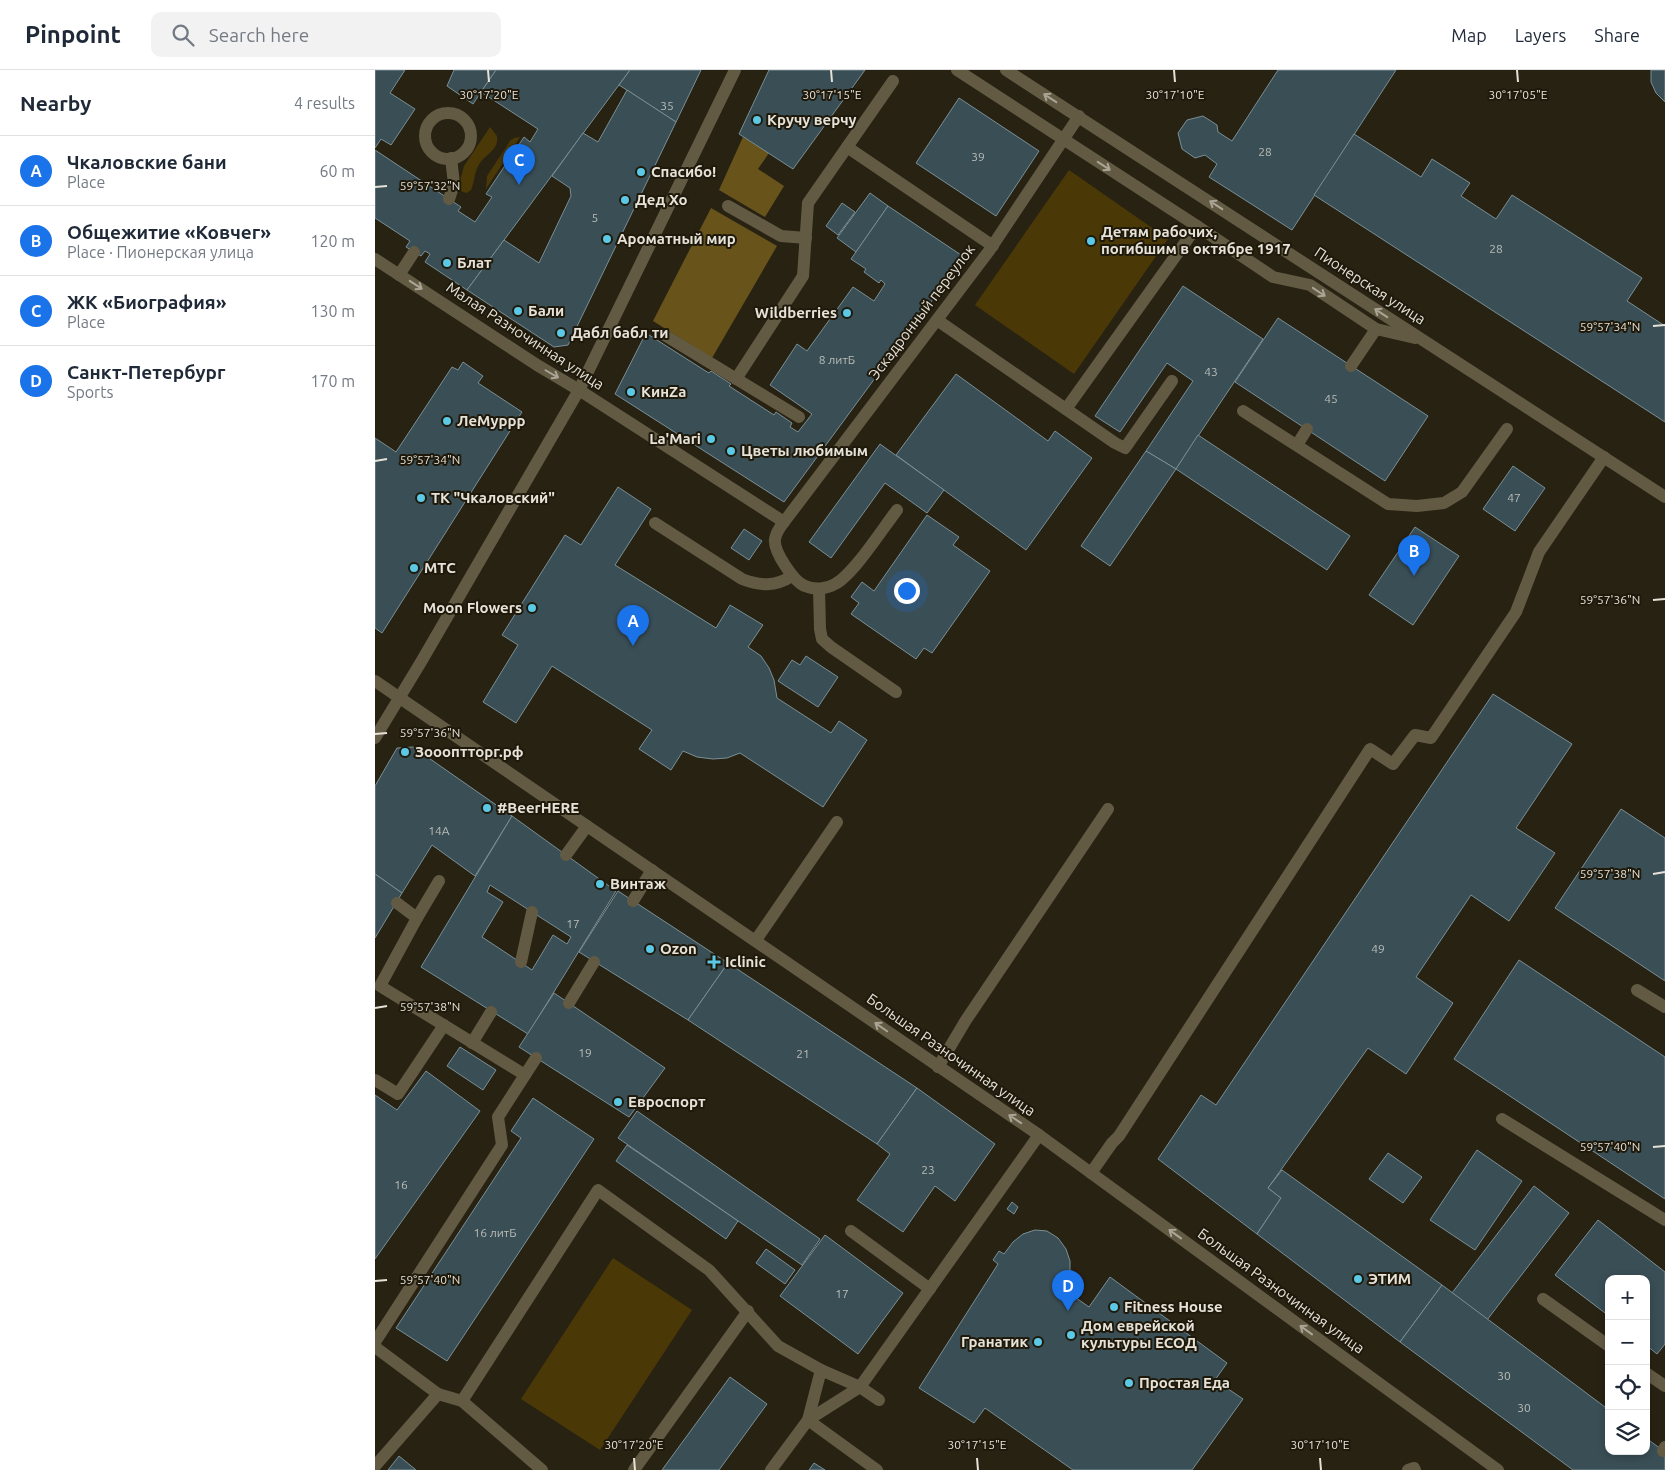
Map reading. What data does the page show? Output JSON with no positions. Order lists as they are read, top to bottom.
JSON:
{
  "streets": {
    "street": [
      "Пионерская улица",
      "Эскадронный переулок",
      "Малая Разночинная улица",
      "Большая Разночинная улица"
    ]
  },
  "crossings": [
    ["Пионерская улица", "Эскадронный переулок"],
    ["Эскадронный переулок", "Малая Разночинная улица"]
  ],
  "one_way": ["Малая Разночинная улица", "Большая Разночинная улица"],
  "places": {
    "other": [
      "Кручу верчу",
      "Спасибо!",
      "Дед Хо",
      "Ароматный мир",
      "Детям рабочих, погибшим в октябре 1917",
      "Блат",
      "Бали",
      "Wildberries",
      "Дабл бабл ти",
      "КинZa",
      "ЛеМуррр",
      "La'Mari",
      "Цветы любимым",
      "ТК \"Чкаловский\"",
      "МТС",
      "Moon Flowers",
      "Зоооптторг.рф",
      "#BeerHERE",
      "Винтаж",
      "Ozon",
      "Евроcпорт",
      "ЭТИМ",
      "Fitness House",
      "Дом еврейской культуры ЕСОД",
      "Гранатик",
      "Простая Еда"
    ],
    "health": ["Iclinic"]
  },
  "house_numbers": [
    "35",
    "28",
    "39",
    "5",
    "28",
    "8 литБ",
    "43",
    "45",
    "47",
    "14А",
    "17",
    "49",
    "19",
    "21",
    "23",
    "16",
    "16 литБ",
    "17",
    "30",
    "30"
  ],
  "page": {
    "header": "Pinpoint",
    "search": "Search here",
    "nav": ["Map", "Layers", "Share"],
    "heading": ["Nearby", "4 results"],
    "list": [
      {
        "mark": "A",
        "name": "Чкаловские бани",
        "note": "Place",
        "value": "60 m"
      },
      {
        "mark": "B",
        "name": "Общежитие «Ковчег»",
        "note": "Place · Пионерская улица",
        "value": "120 m"
      },
      {
        "mark": "C",
        "name": "ЖК «Биография»",
        "note": "Place",
        "value": "130 m"
      },
      {
        "mark": "D",
        "name": "Санкт-Петербург",
        "note": "Sports",
        "value": "170 m"
      }
    ],
    "pins": [
      "C",
      "B",
      "A",
      "D"
    ],
    "map_buttons": ["+", "−"]
  },
  "coordinates": [
    "30°17'20\"E",
    "30°17'15\"E",
    "30°17'10\"E",
    "30°17'05\"E",
    "59°57'32\"N",
    "59°57'34\"N",
    "59°57'36\"N",
    "59°57'38\"N",
    "59°57'40\"N"
  ]
}
